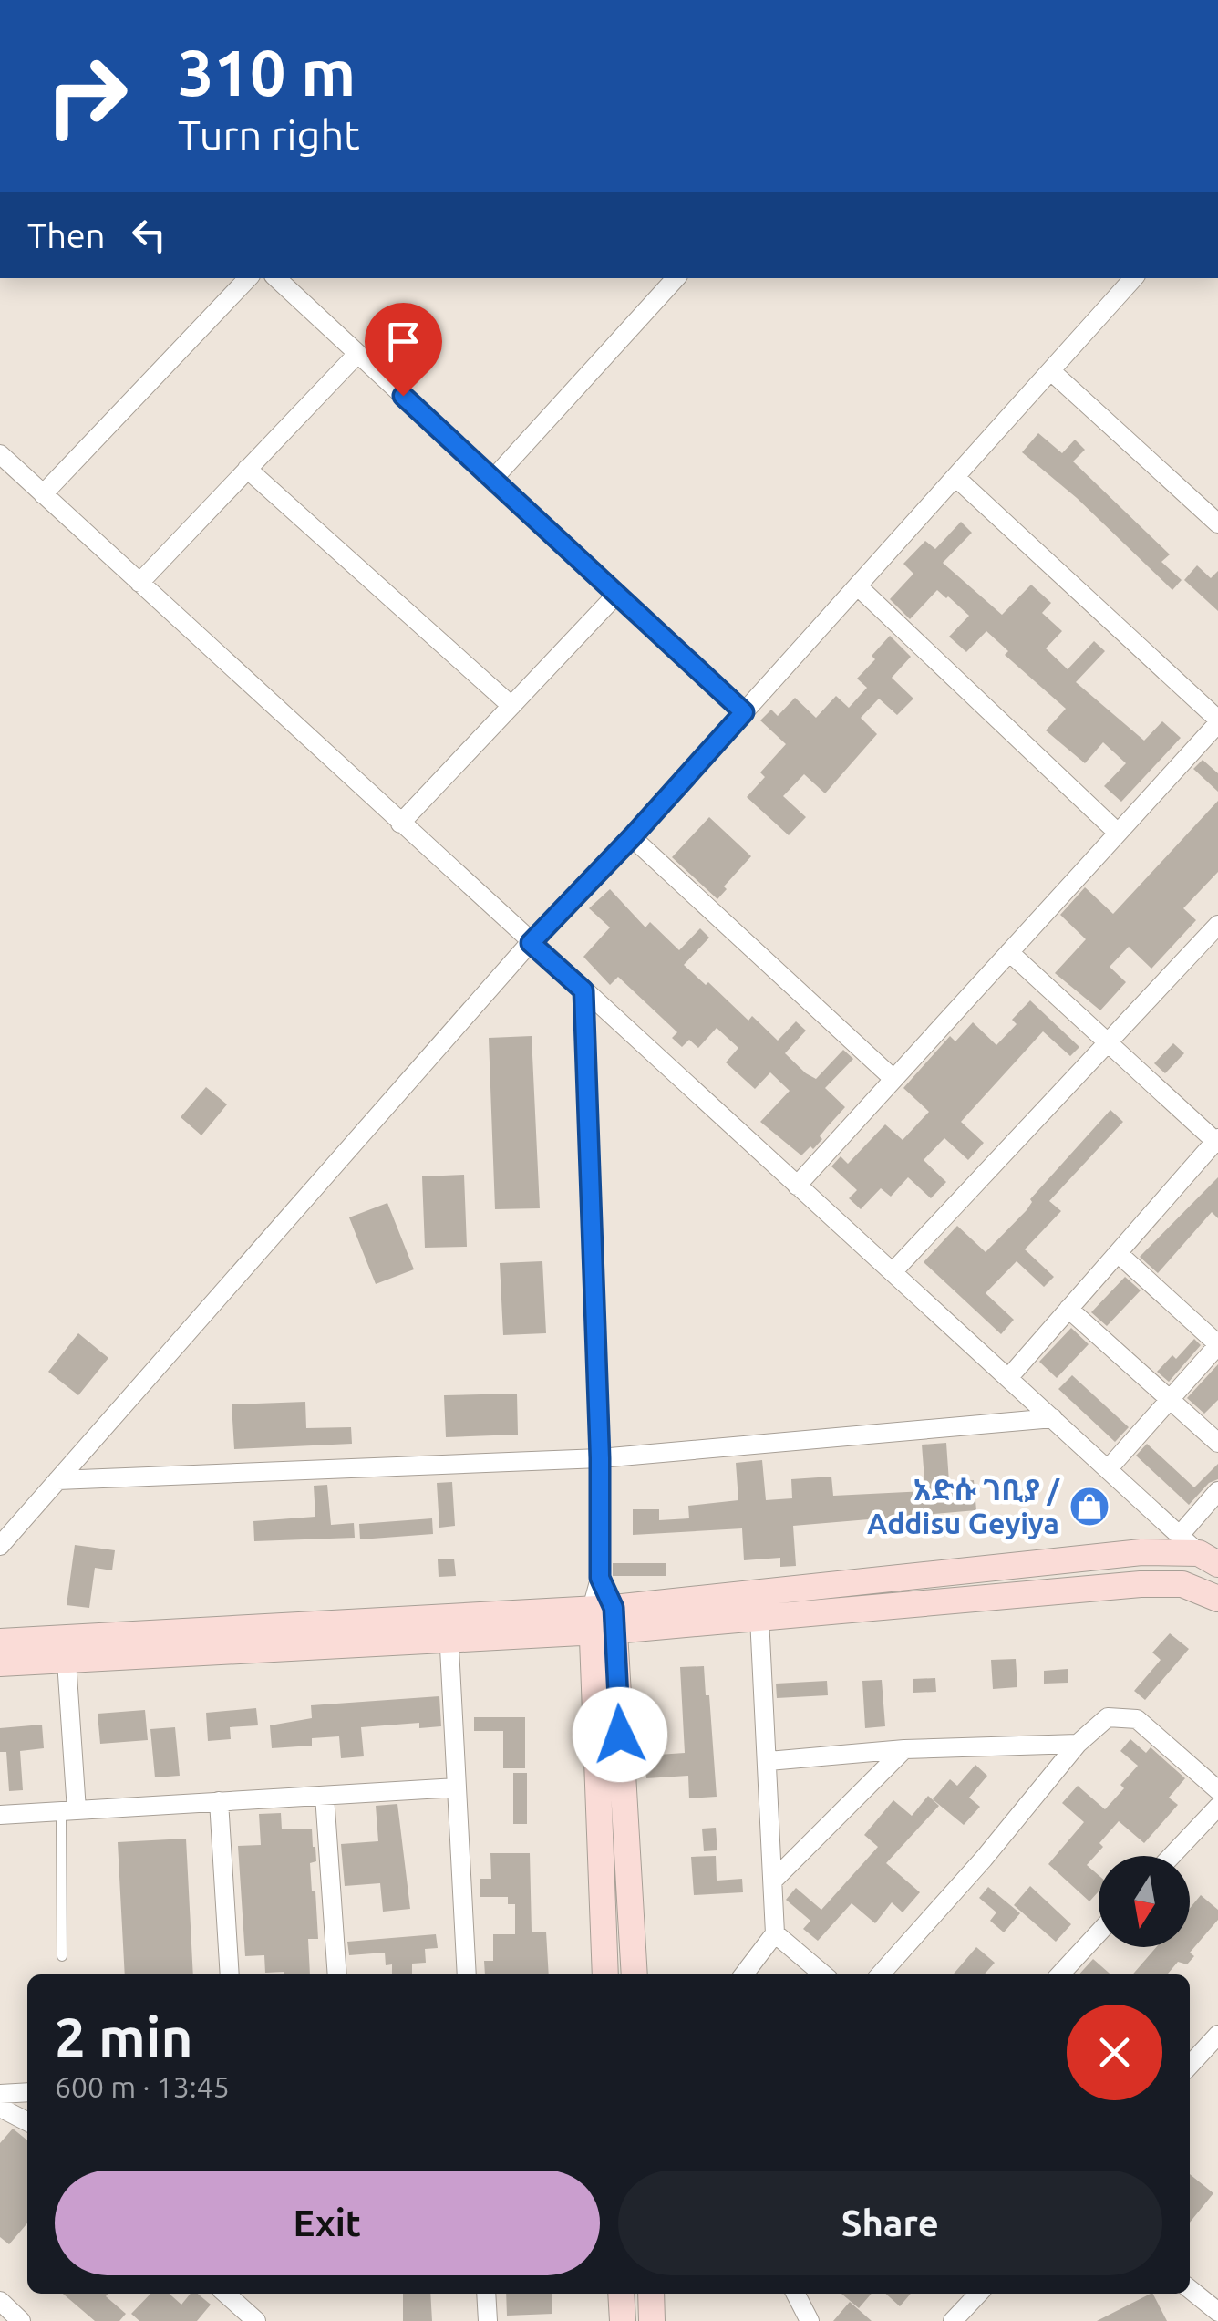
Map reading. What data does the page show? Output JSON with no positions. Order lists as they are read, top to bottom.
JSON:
{
  "places": {
    "shop": ["አድሱ ገቢያ / Addisu Geyiya"]
  },
  "north": "bottom",
  "page": {
    "turn": ["310 m", "Turn right"],
    "then": "Then",
    "heading": ["2 min", "600 m · 13:45"],
    "buttons": ["Exit", "Share"]
  }
}
